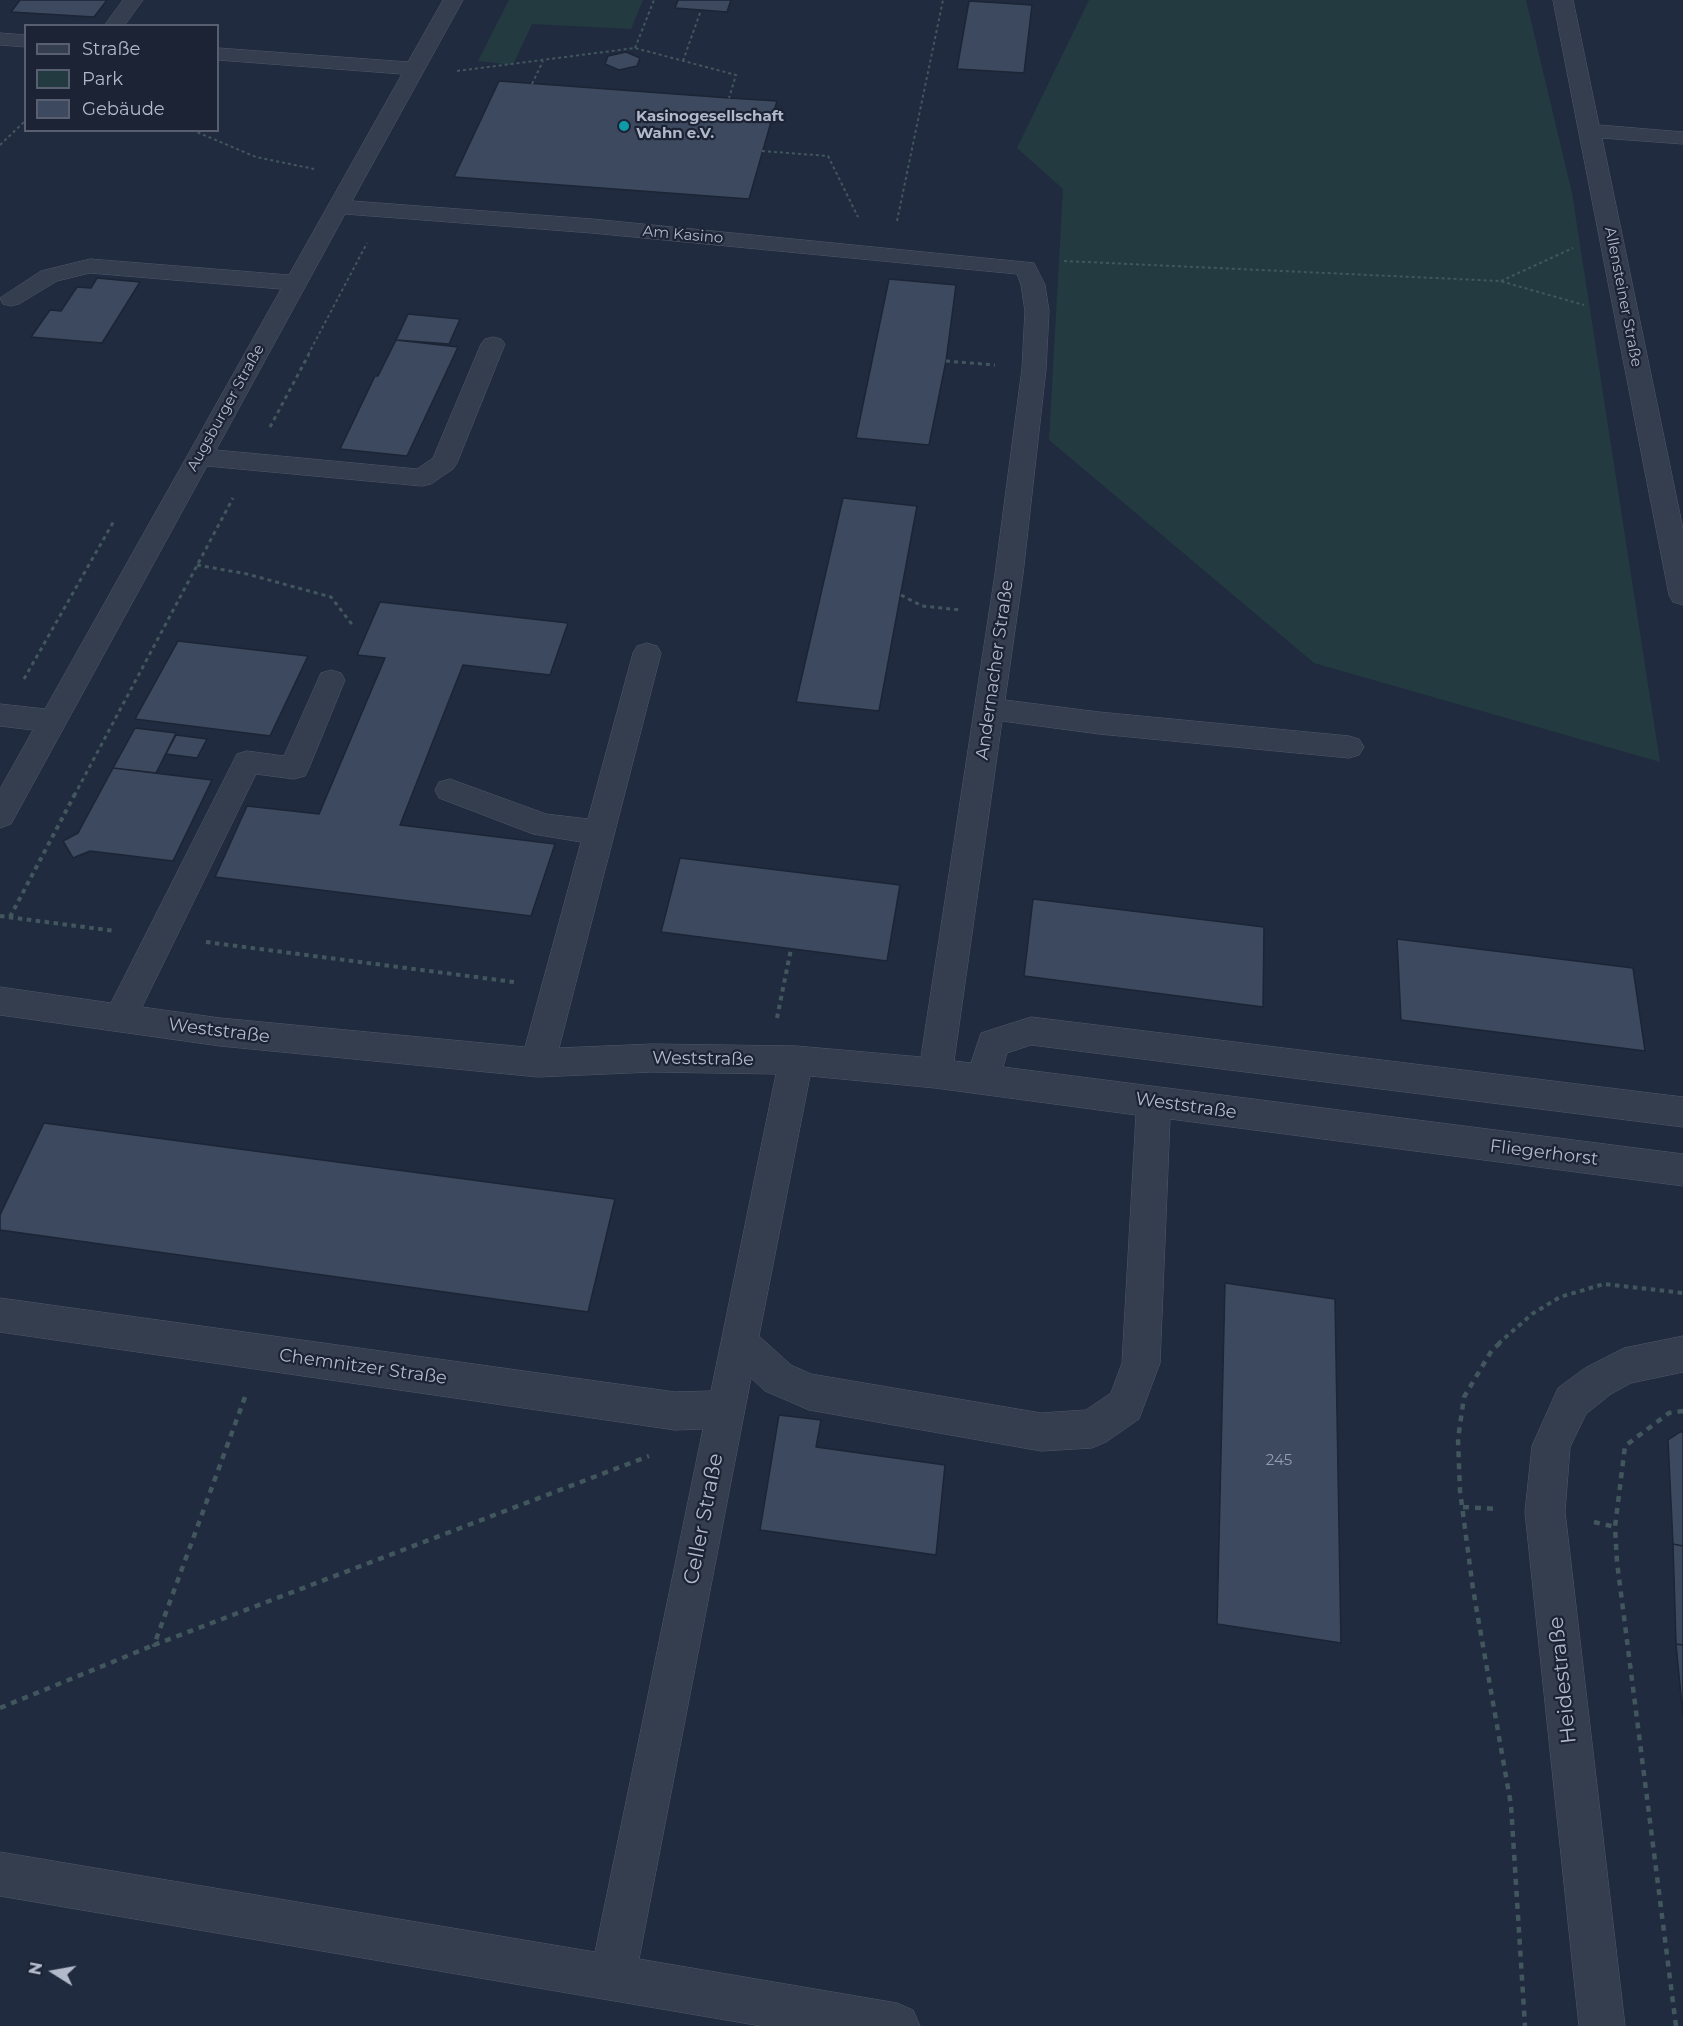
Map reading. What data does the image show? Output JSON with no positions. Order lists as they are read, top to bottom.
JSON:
{
  "streets": {
    "street": [
      "Am Kasino",
      "Allensteiner Straße",
      "Augsburger Straße",
      "Andernacher Straße",
      "Weststraße",
      "Fliegerhorst",
      "Chemnitzer Straße",
      "Celler Straße",
      "Heidestraße"
    ]
  },
  "crossings": [
    ["Am Kasino", "Augsburger Straße"],
    ["Am Kasino", "Andernacher Straße"],
    ["Andernacher Straße", "Weststraße"],
    ["Weststraße", "Fliegerhorst"],
    ["Weststraße", "Celler Straße"],
    ["Chemnitzer Straße", "Celler Straße"]
  ],
  "places": ["Kasinogesellschaft Wahn e.V."],
  "house_numbers": ["245"],
  "legend": ["Straße", "Park", "Gebäude"],
  "north": "left"
}
